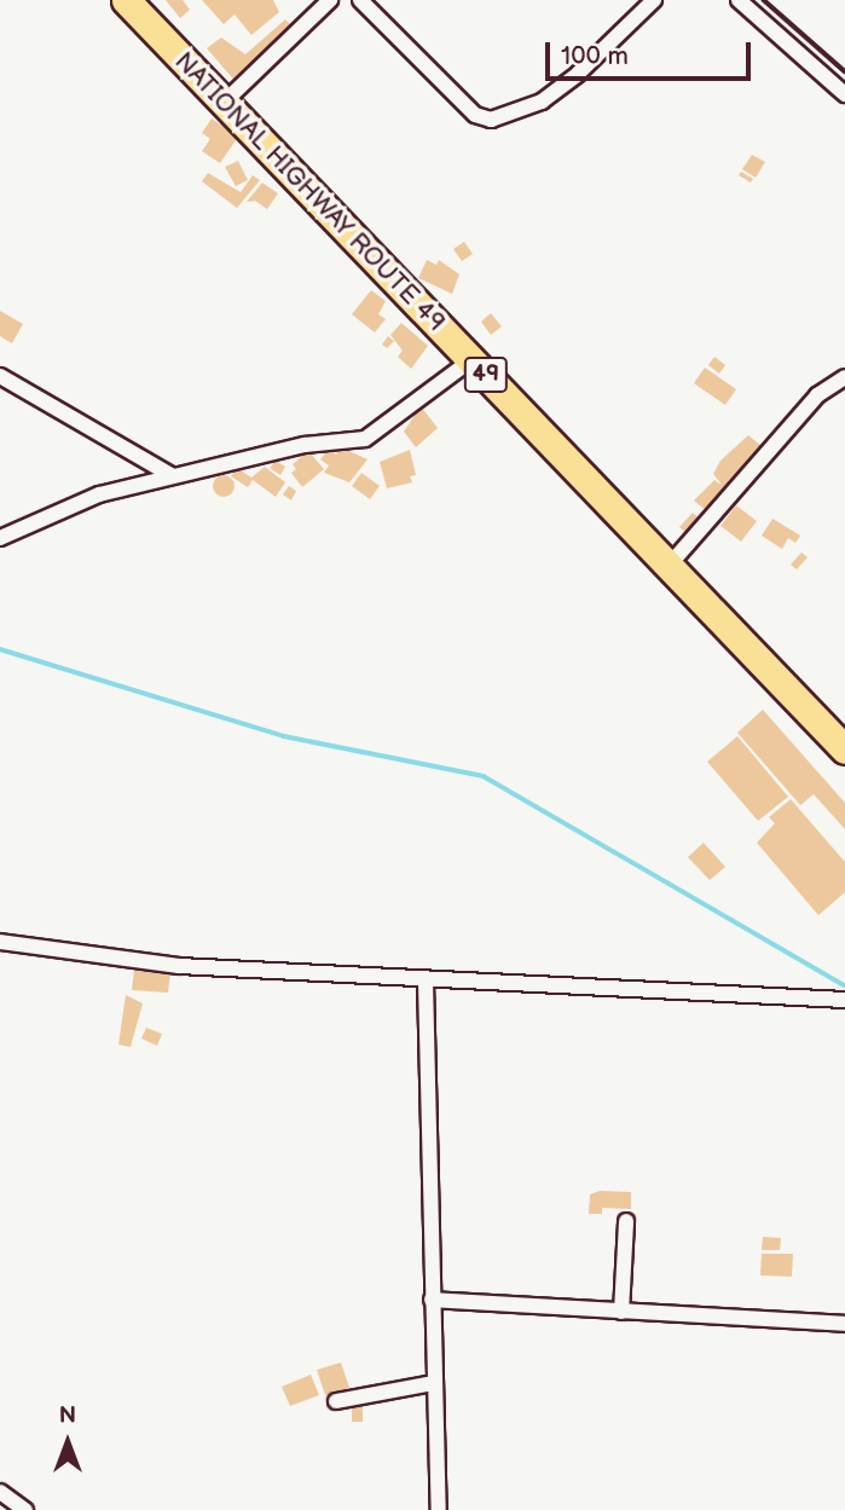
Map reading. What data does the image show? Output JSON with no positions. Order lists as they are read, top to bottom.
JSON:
{
  "streets": {
    "highway": ["NATIONAL HIGHWAY ROUTE 49", "49"]
  },
  "scale_bar": "100 m",
  "north": "top"
}
